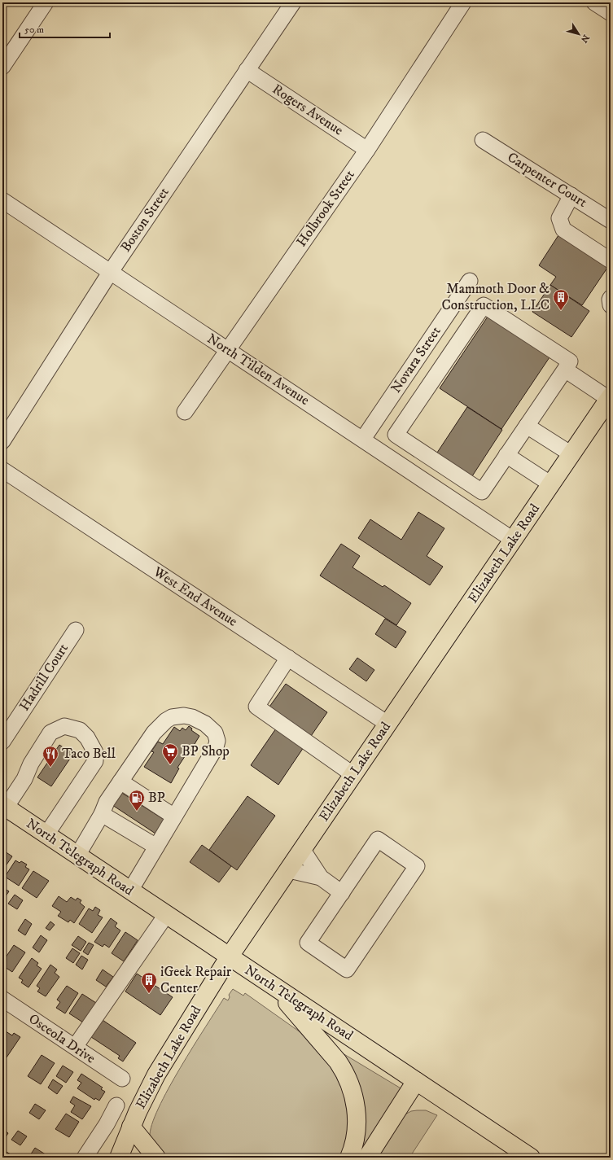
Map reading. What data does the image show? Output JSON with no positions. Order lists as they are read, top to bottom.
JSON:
{
  "streets": {
    "main road": ["Elizabeth Lake Road", "North Telegraph Road"],
    "street": [
      "Rogers Avenue",
      "Carpenter Court",
      "Holbrook Street",
      "Boston Street",
      "Novara Street",
      "North Tilden Avenue",
      "West End Avenue",
      "Hadrill Court",
      "Osceola Drive"
    ]
  },
  "crossings": [
    ["Rogers Avenue", "Holbrook Street"],
    ["Rogers Avenue", "Boston Street"],
    ["Holbrook Street", "North Tilden Avenue"],
    ["Boston Street", "North Tilden Avenue"],
    ["Novara Street", "North Tilden Avenue"],
    ["North Tilden Avenue", "Elizabeth Lake Road"],
    ["Elizabeth Lake Road", "West End Avenue"],
    ["Elizabeth Lake Road", "North Telegraph Road"]
  ],
  "places": {
    "building": ["Mammoth Door & Construction, LLC", "iGeek Repair Center"],
    "supermarket": ["BP Shop"],
    "restaurant": ["Taco Bell"],
    "fuel station": ["BP"]
  },
  "scale_bar": "50 m",
  "north": "bottom right"
}
